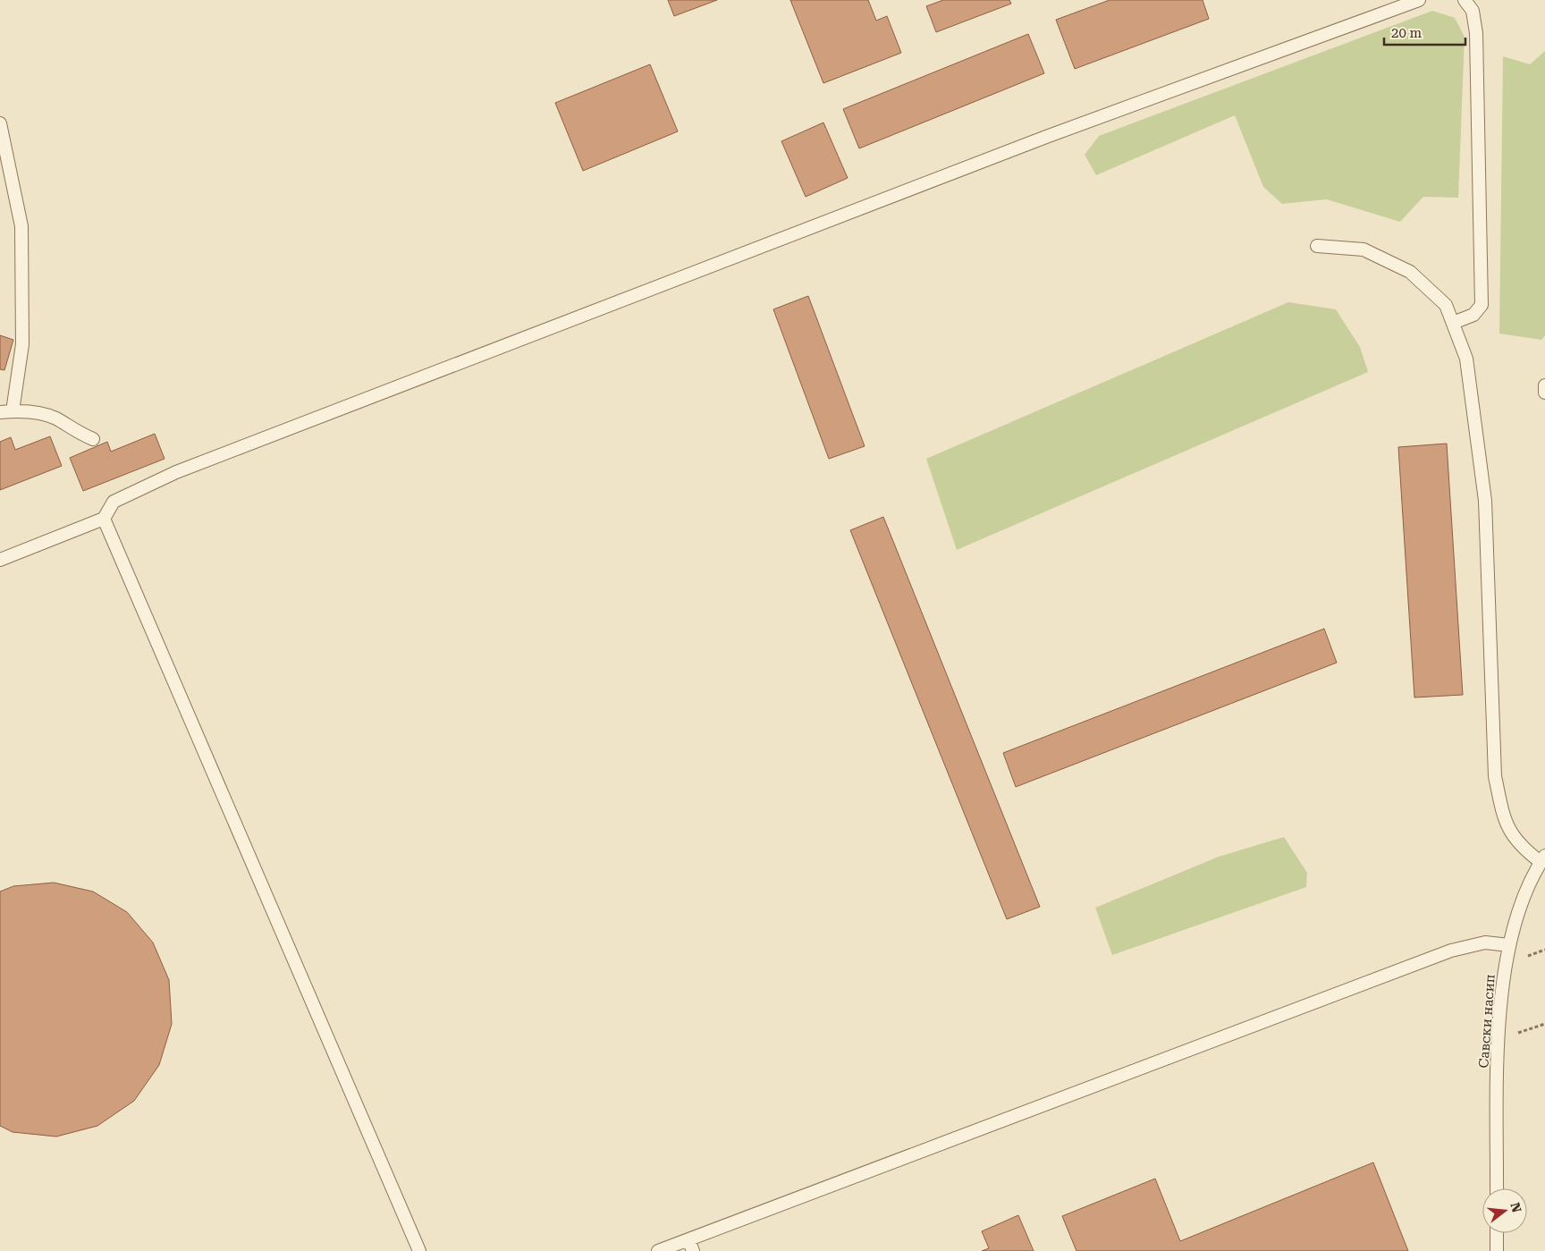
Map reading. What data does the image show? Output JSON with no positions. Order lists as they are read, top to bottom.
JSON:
{
  "streets": {
    "lane": ["Савски насип"]
  },
  "scale_bar": "20 m",
  "north": "right"
}
